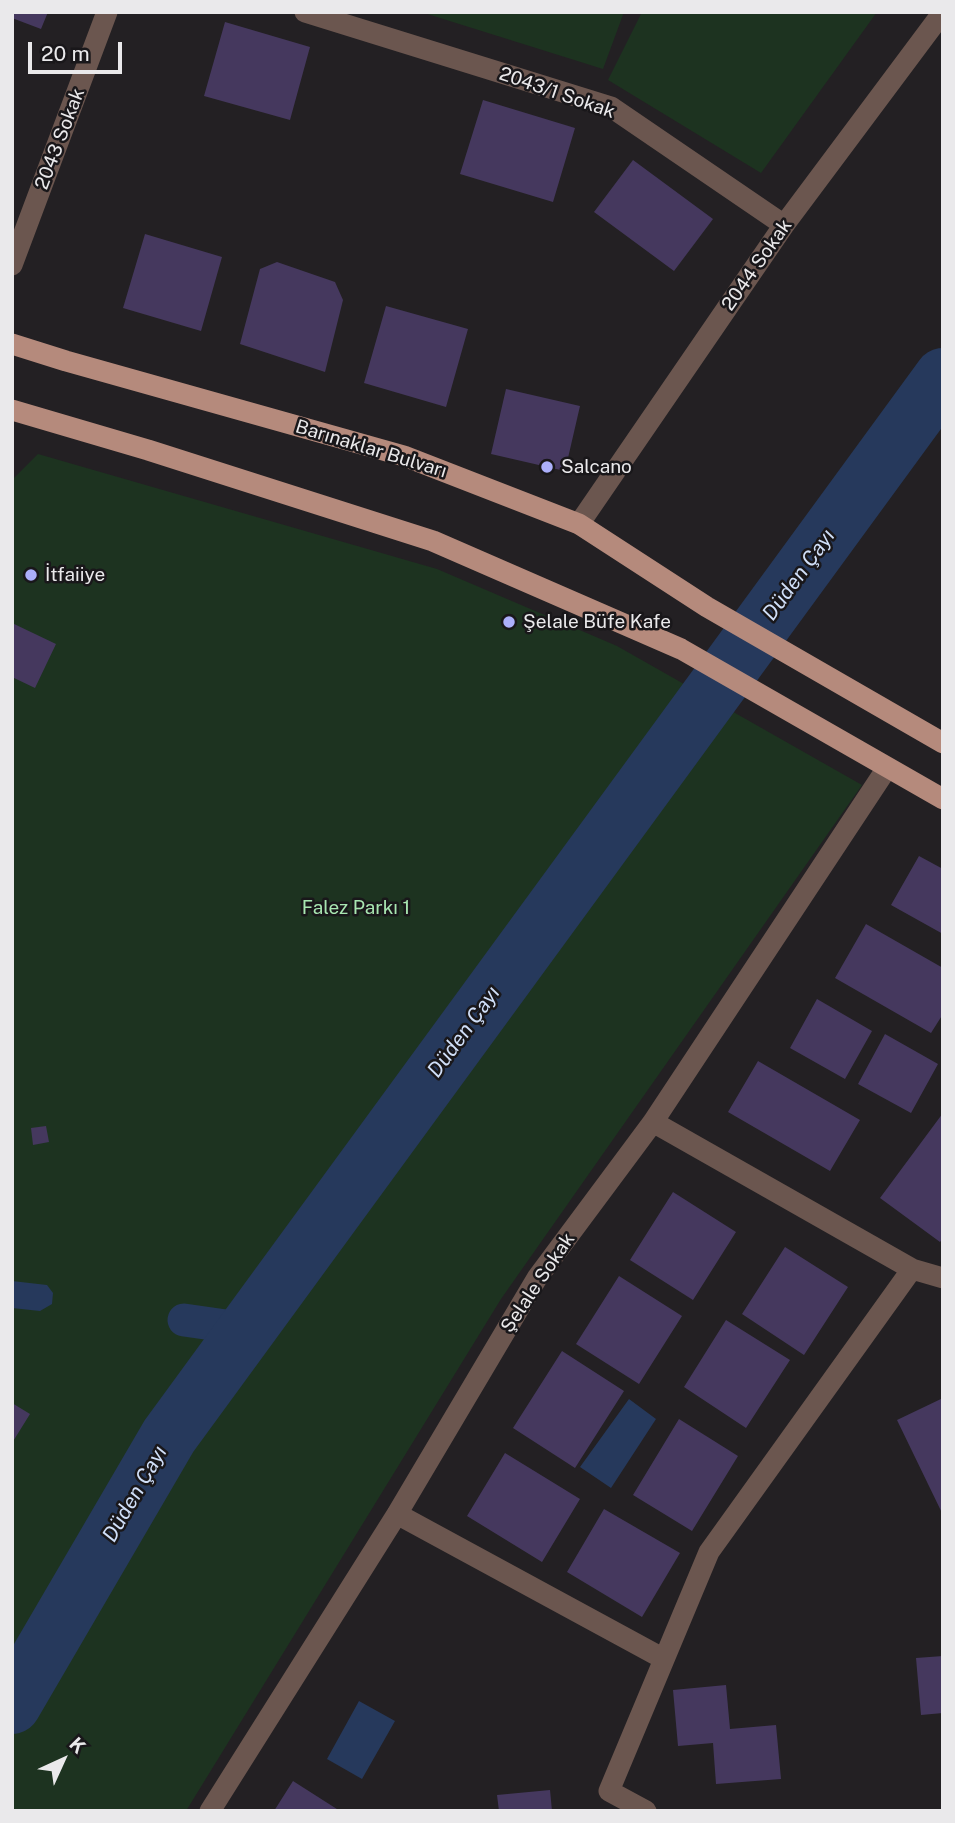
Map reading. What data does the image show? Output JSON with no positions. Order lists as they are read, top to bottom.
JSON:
{
  "streets": {
    "main road": ["Barınaklar Bulvarı"],
    "street": [
      "2043/1 Sokak",
      "2043 Sokak",
      "2044 Sokak",
      "Şelale Sokak"
    ]
  },
  "crossings": [
    ["2043/1 Sokak", "2044 Sokak"],
    ["2044 Sokak", "Barınaklar Bulvarı"]
  ],
  "water": ["Düden Çayı"],
  "parks": ["Falez Parkı 1"],
  "places": ["Salcano", "İtfaiiye", "Şelale Büfe Kafe"],
  "scale_bar": "20 m",
  "north": "top right"
}
